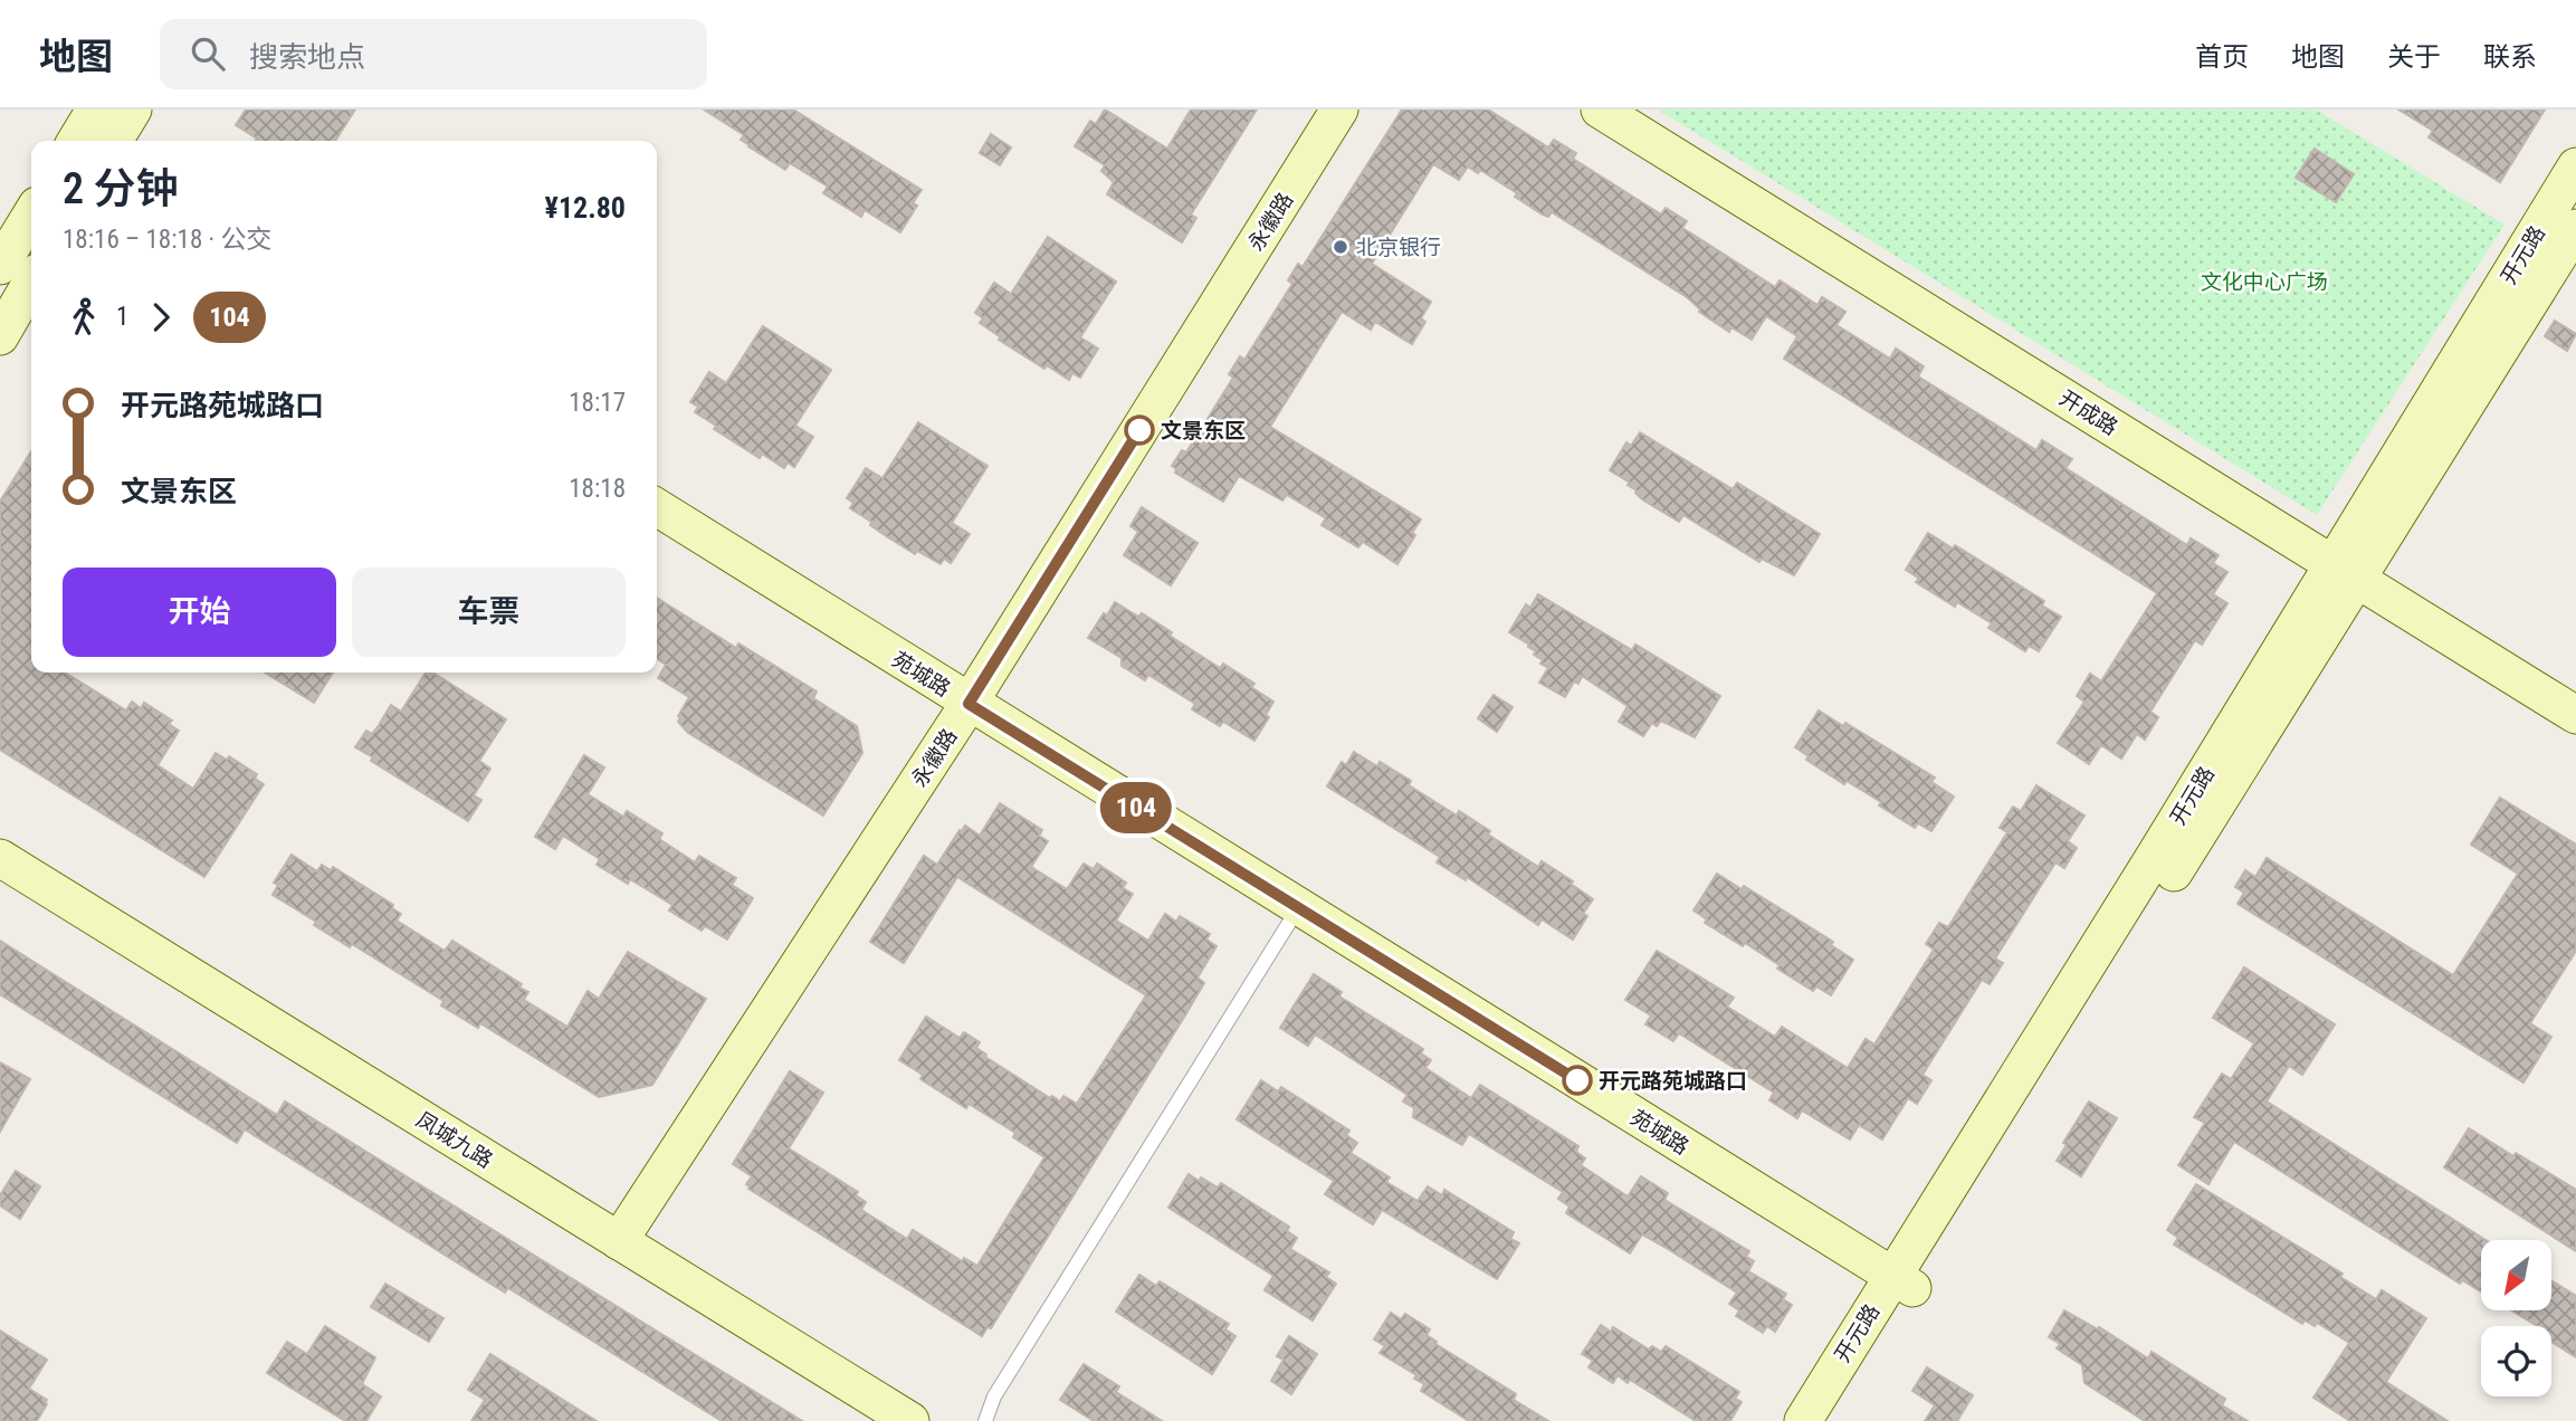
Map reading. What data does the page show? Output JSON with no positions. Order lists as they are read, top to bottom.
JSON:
{
  "streets": {
    "street": [
      "永徽路",
      "开元路",
      "开成路",
      "苑城路",
      "凤城九路"
    ]
  },
  "crossings": [
    ["永徽路", "苑城路"],
    ["永徽路", "凤城九路"],
    ["开元路", "开成路"],
    ["开元路", "苑城路"]
  ],
  "parks": ["文化中心广场"],
  "places": ["北京银行", "文景东区", "开元路苑城路口"],
  "lines": ["bus line 104"],
  "north": "bottom left",
  "page": {
    "header": "地图",
    "search": "搜索地点",
    "nav": [
      "首页",
      "地图",
      "关于",
      "联系"
    ],
    "on_map": "104",
    "heading": ["2 分钟", "18:16 – 18:18 · 公交", "¥12.80"],
    "legs": ["1", "104"],
    "list": [
      {
        "name": "开元路苑城路口",
        "value": "18:17"
      },
      {
        "name": "文景东区",
        "value": "18:18"
      }
    ],
    "buttons": ["开始", "车票"]
  }
}
